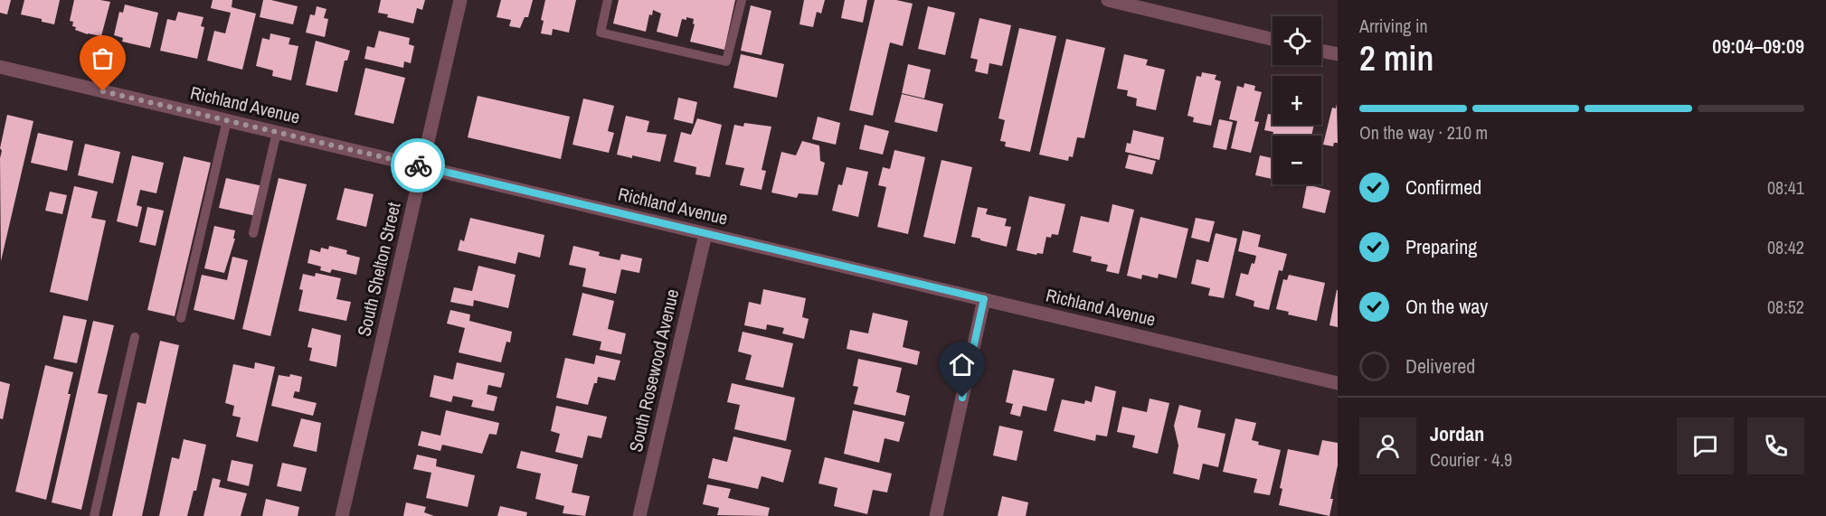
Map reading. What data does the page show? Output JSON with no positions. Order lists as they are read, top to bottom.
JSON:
{
  "streets": {
    "street": ["Richland Avenue", "South Shelton Street", "South Rosewood Avenue"]
  },
  "crossings": [
    ["Richland Avenue", "South Shelton Street"],
    ["Richland Avenue", "South Rosewood Avenue"]
  ],
  "page": {
    "heading": ["2 min", "Arriving in", "09:04–09:09"],
    "panel": ["Jordan", "Courier · 4.9"],
    "map_buttons": ["+", "−"],
    "bar": "On the way · 210 m",
    "list": [
      ["Confirmed", "08:41"],
      ["Preparing", "08:42"],
      ["On the way", "08:52"],
      "Delivered"
    ]
  }
}
